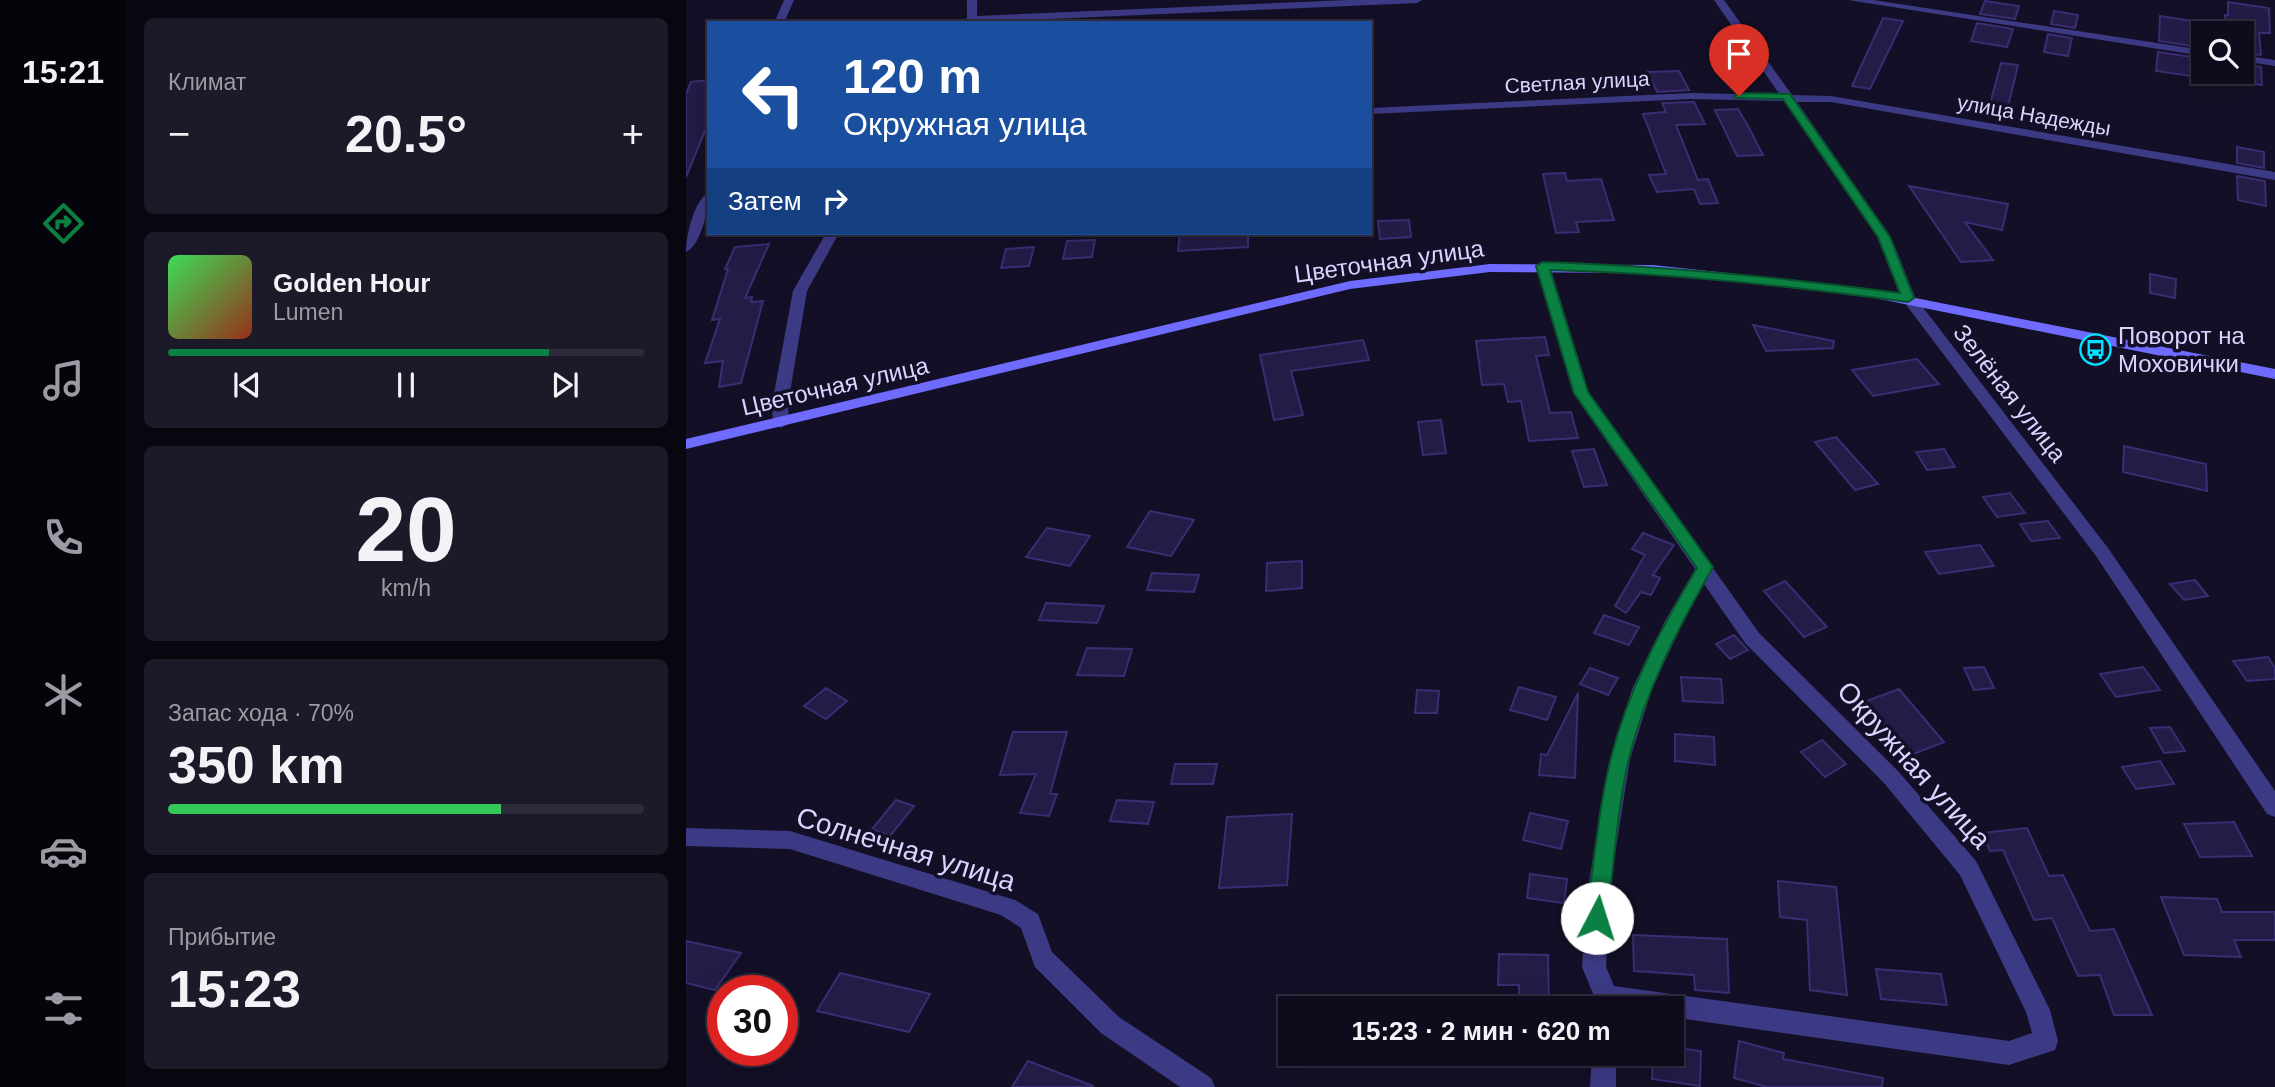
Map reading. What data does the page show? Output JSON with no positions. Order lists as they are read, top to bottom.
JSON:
{
  "streets": {
    "main road": ["Цветочная улица"],
    "street": [
      "Светлая улица",
      "улица Надежды",
      "Зелёная улица",
      "Окружная улица",
      "Солнечная улица"
    ]
  },
  "crossings": [
    ["Светлая улица", "улица Надежды"],
    ["Светлая улица", "Зелёная улица"],
    ["улица Надежды", "Зелёная улица"],
    ["Цветочная улица", "Зелёная улица"],
    ["Цветочная улица", "Окружная улица"]
  ],
  "places": {
    "bus stop": ["Поворот на Моховички"]
  },
  "page": {
    "tabs": "15:21",
    "tile": [
      "Климат",
      ["20", "km/h"],
      ["Запас хода · 70%", "350 km"],
      ["Прибытие", "15:23"]
    ],
    "turn": ["120 m", "Окружная улица"],
    "heat": ["−", "20.5°", "+"],
    "then": "Затем",
    "song": ["Golden Hour", "Lumen"],
    "limit": "30",
    "trip": "15:23 · 2 мин · 620 m"
  }
}
